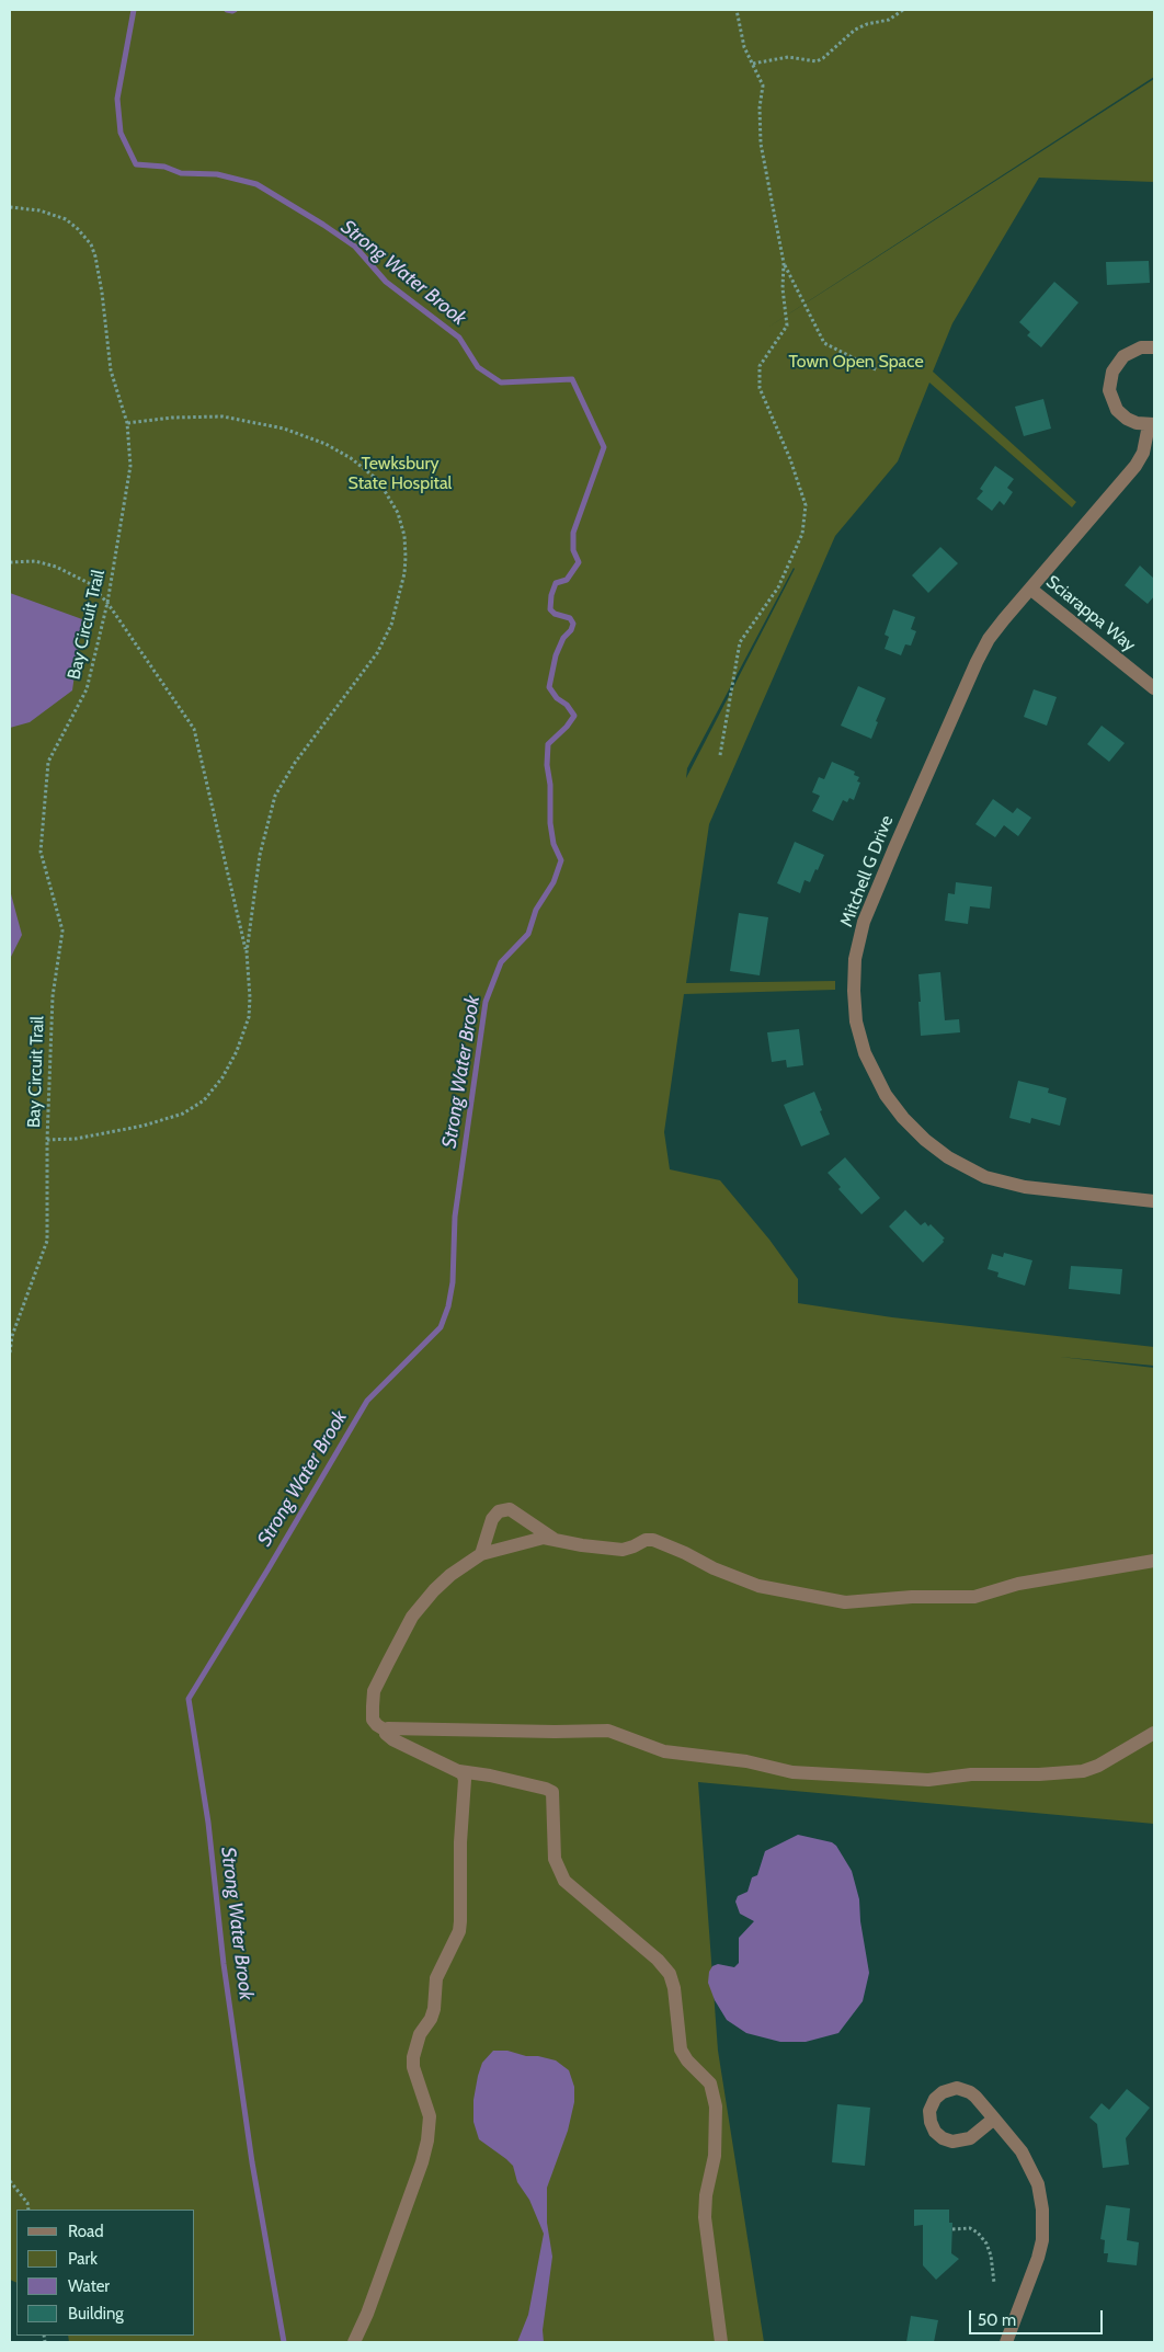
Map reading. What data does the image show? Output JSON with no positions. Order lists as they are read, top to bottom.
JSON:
{
  "streets": {
    "street": ["Sciarappa Way", "Mitchell G Drive"],
    "path": ["Bay Circuit Trail"]
  },
  "crossings": [
    ["Sciarappa Way", "Mitchell G Drive"]
  ],
  "water": ["Strong Water Brook"],
  "parks": ["Town Open Space", "Tewksbury State Hospital"],
  "legend": [
    "Road",
    "Park",
    "Water",
    "Building"
  ],
  "scale_bar": "50 m"
}
